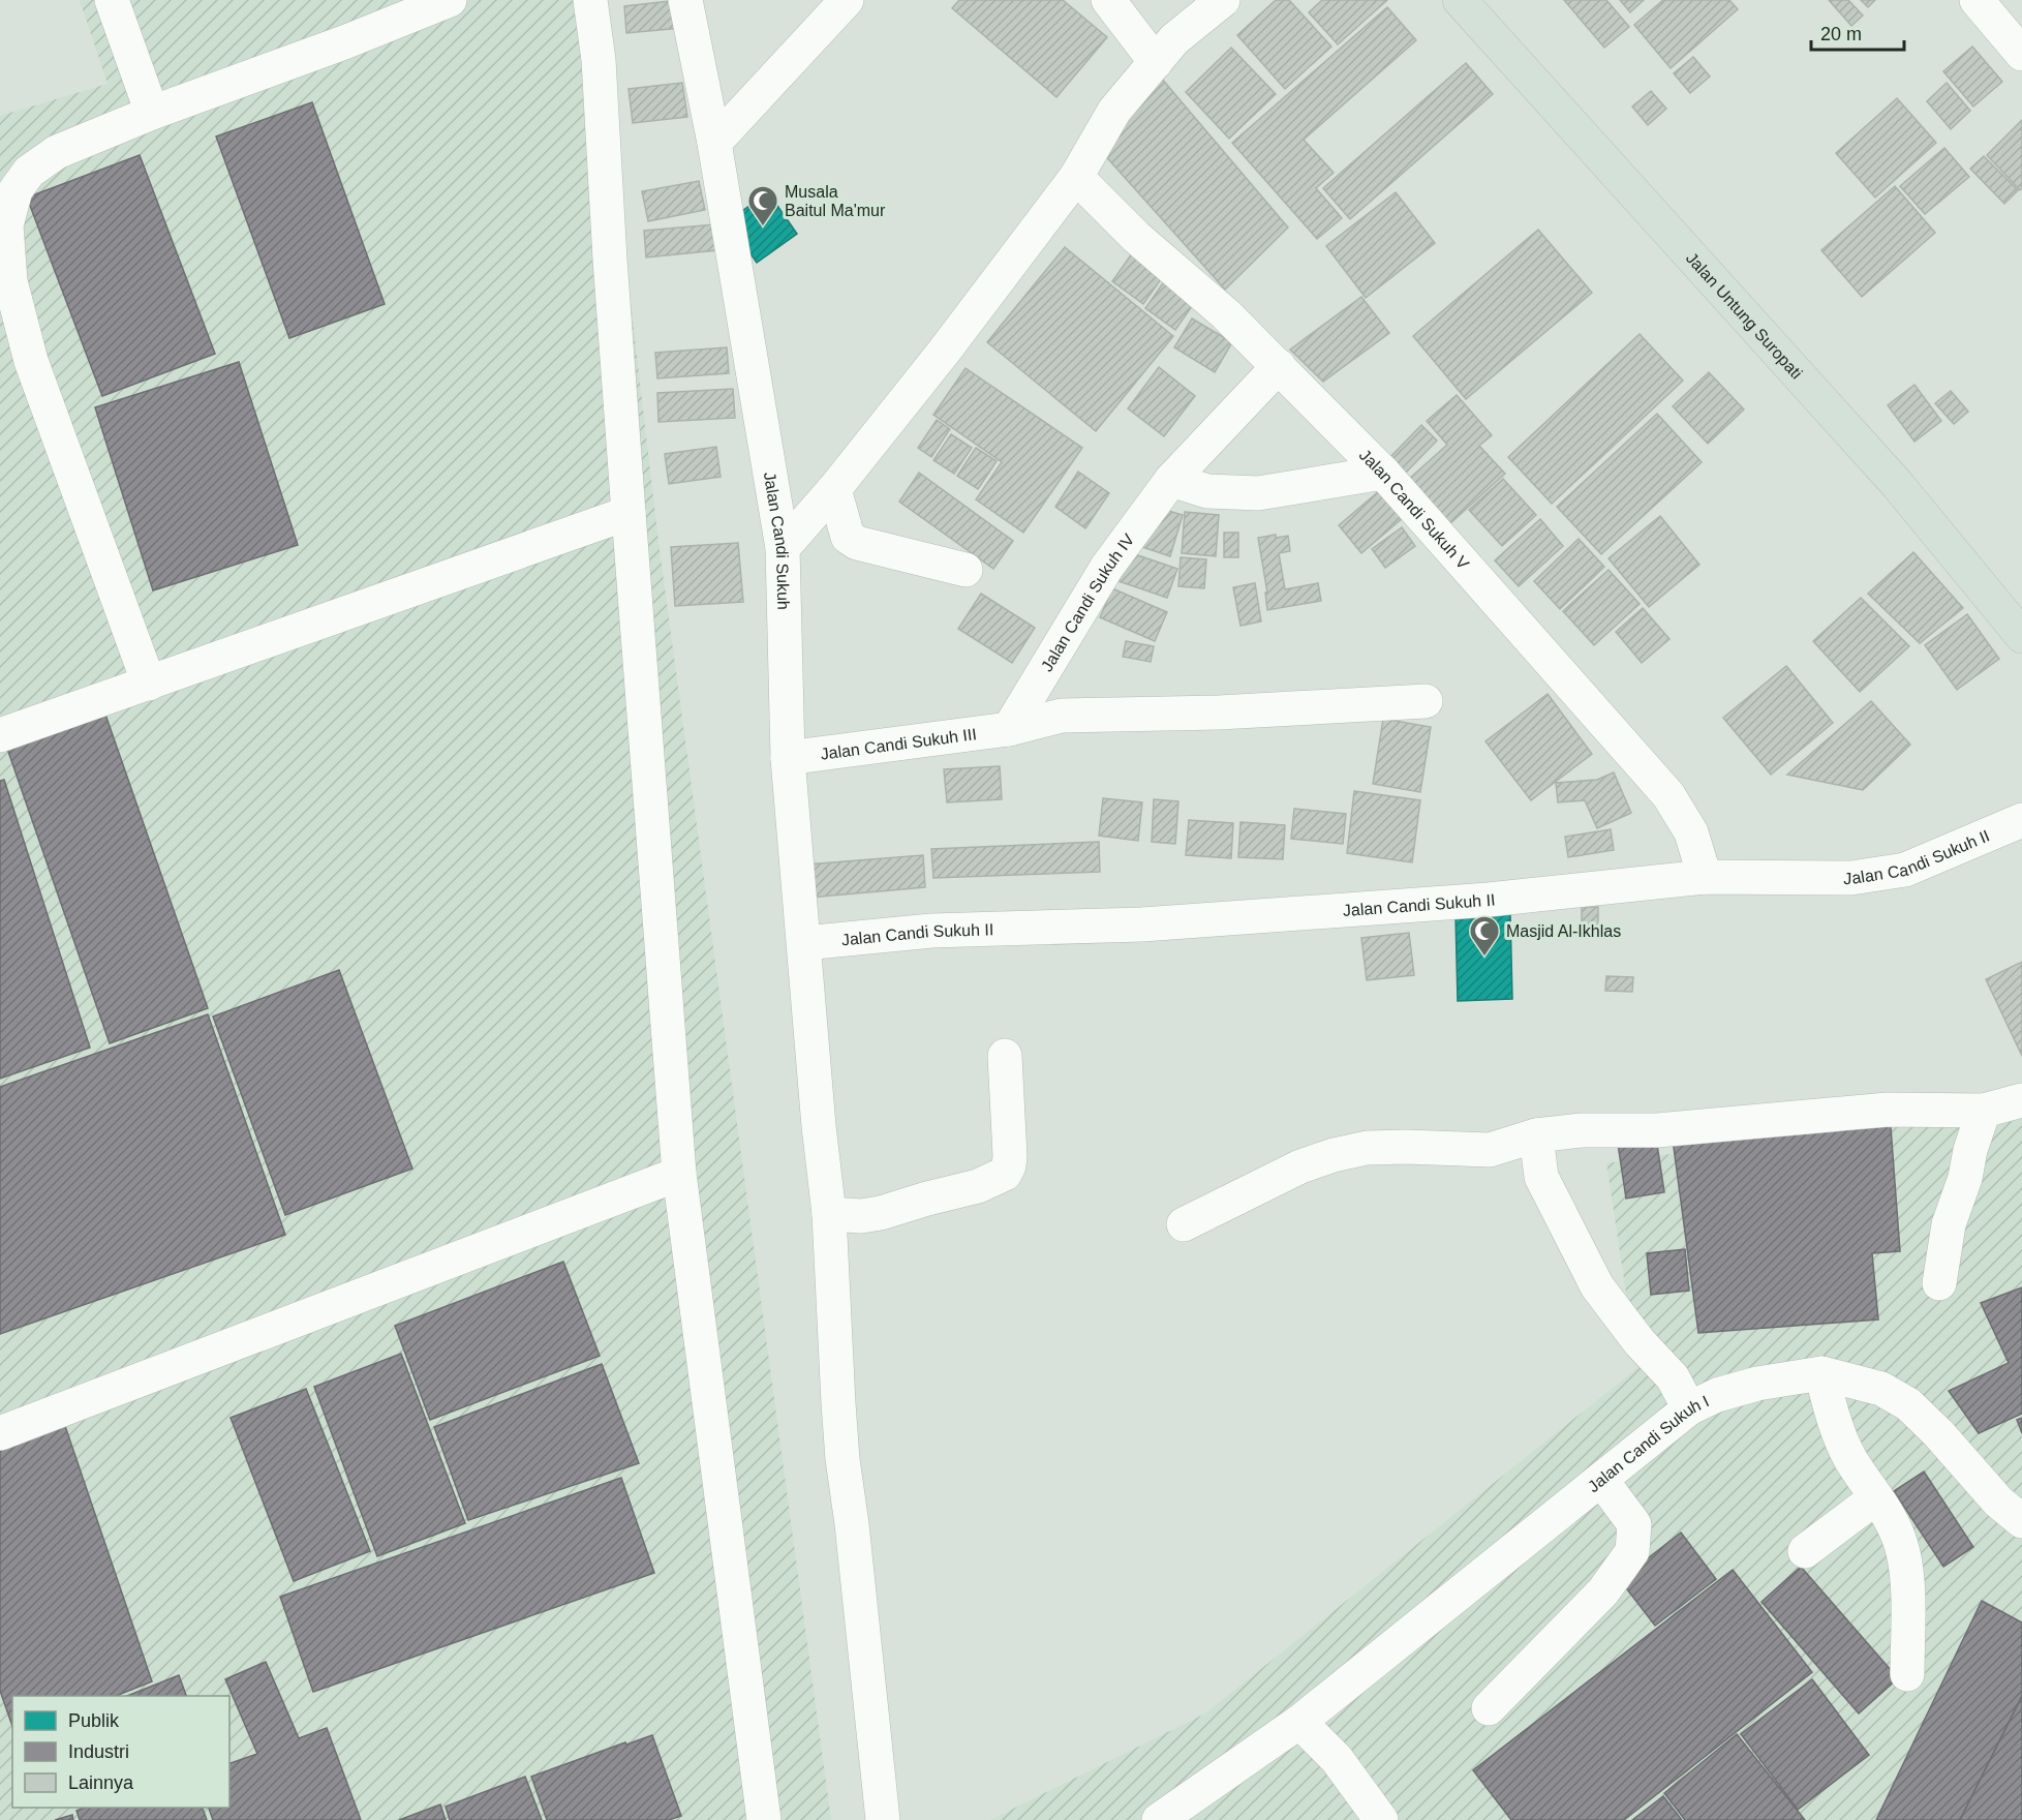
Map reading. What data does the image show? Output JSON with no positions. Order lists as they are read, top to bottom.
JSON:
{
  "streets": {
    "main road": ["Jalan Untung Suropati"],
    "street": [
      "Jalan Candi Sukuh V",
      "Jalan Candi Sukuh",
      "Jalan Candi Sukuh IV",
      "Jalan Candi Sukuh III",
      "Jalan Candi Sukuh II",
      "Jalan Candi Sukuh I"
    ]
  },
  "crossings": [
    ["Jalan Candi Sukuh V", "Jalan Candi Sukuh IV"],
    ["Jalan Candi Sukuh V", "Jalan Candi Sukuh II"],
    ["Jalan Candi Sukuh", "Jalan Candi Sukuh III"],
    ["Jalan Candi Sukuh", "Jalan Candi Sukuh II"],
    ["Jalan Candi Sukuh IV", "Jalan Candi Sukuh III"]
  ],
  "places": {
    "mosque": ["Musala Baitul Ma'mur", "Masjid Al-Ikhlas"]
  },
  "legend": ["Publik", "Industri", "Lainnya"],
  "scale_bar": "20 m"
}
